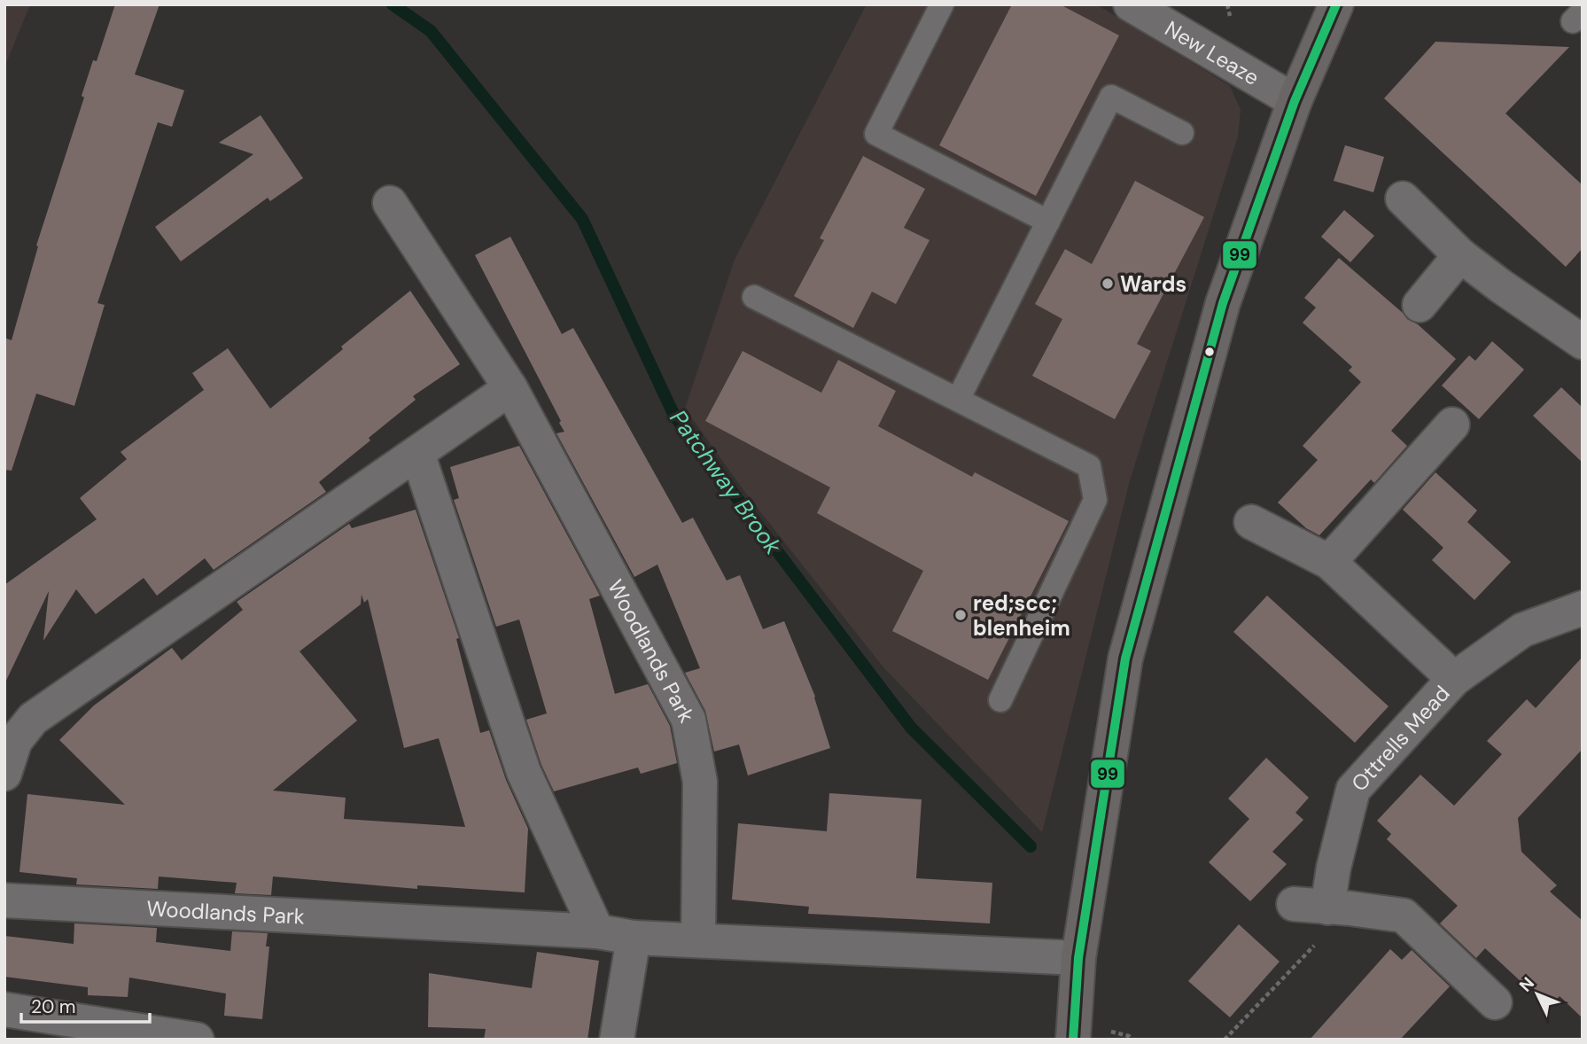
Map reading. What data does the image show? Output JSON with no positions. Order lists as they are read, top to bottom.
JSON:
{
  "streets": {
    "street": ["New Leaze", "Woodlands Park", "Ottrells Mead"]
  },
  "water": ["Patchway Brook"],
  "places": ["Wards", "red;scc; blenheim"],
  "lines": ["transit line 99"],
  "scale_bar": "20 m",
  "north": "top left"
}
